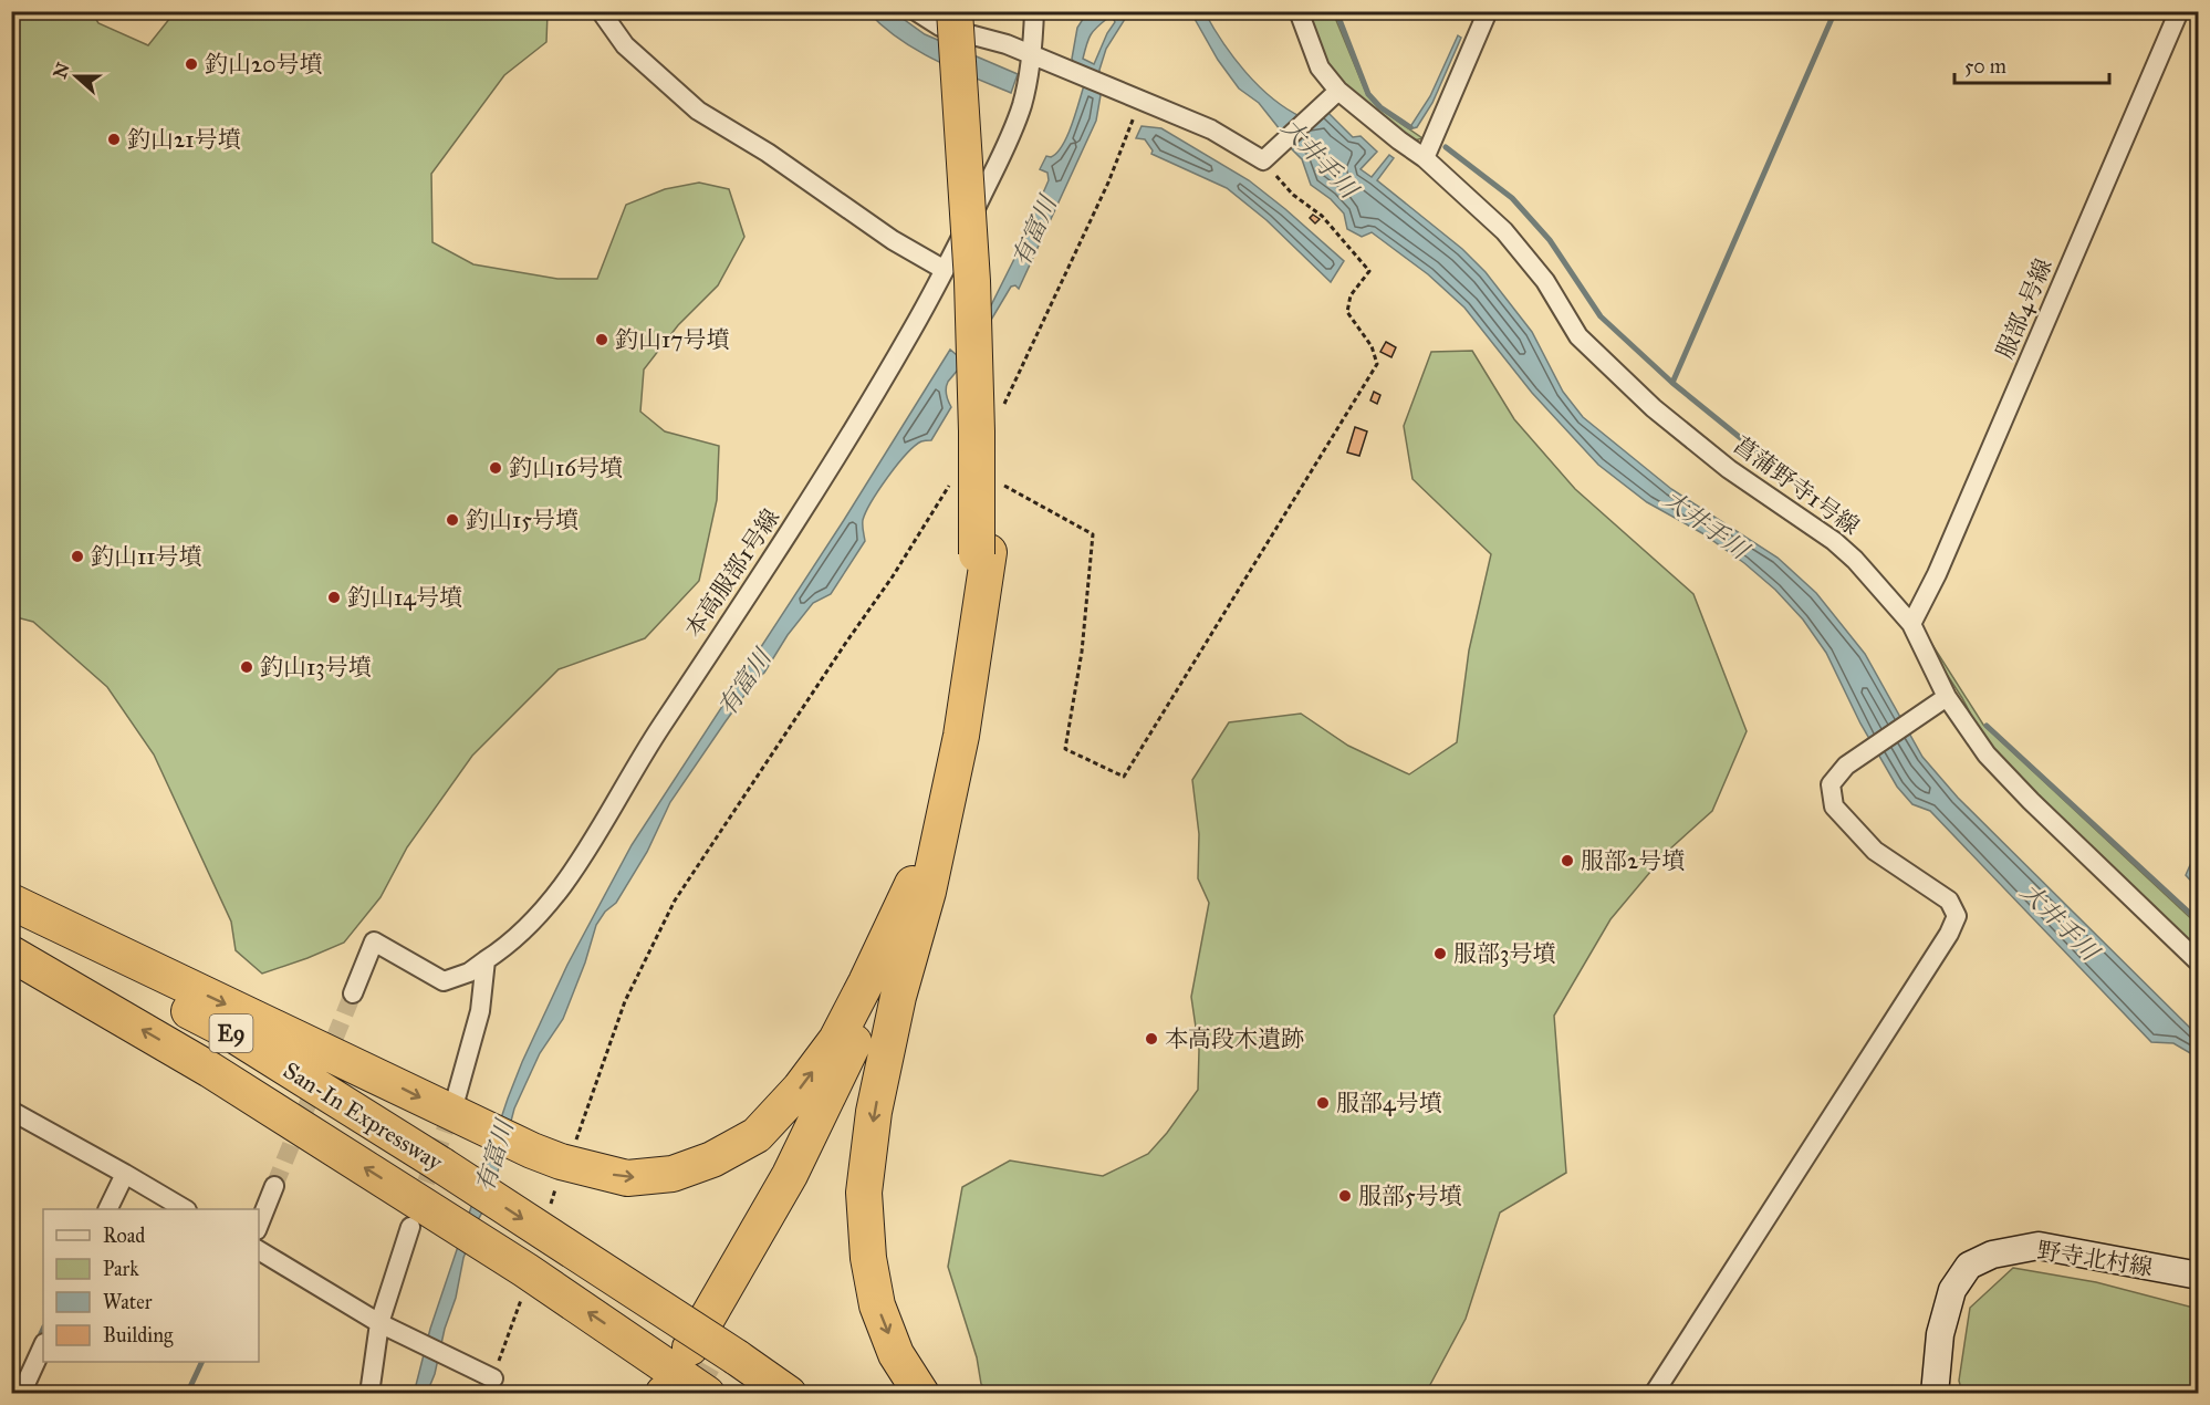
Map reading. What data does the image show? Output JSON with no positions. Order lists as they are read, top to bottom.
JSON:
{
  "streets": {
    "highway": ["E9", "San-In Expressway"],
    "street": [
      "服部4号線",
      "菖蒲野寺1号線",
      "本高服部1号線",
      "野寺北村線"
    ]
  },
  "crossings": [
    ["服部4号線", "菖蒲野寺1号線"]
  ],
  "water": ["大井手川", "有富川"],
  "places": [
    "釣山20号墳",
    "釣山21号墳",
    "釣山17号墳",
    "釣山16号墳",
    "釣山15号墳",
    "釣山11号墳",
    "釣山14号墳",
    "釣山13号墳",
    "服部2号墳",
    "服部3号墳",
    "本高段木遺跡",
    "服部4号墳",
    "服部5号墳"
  ],
  "legend": [
    "Road",
    "Park",
    "Water",
    "Building"
  ],
  "scale_bar": "50 m",
  "north": "left"
}
